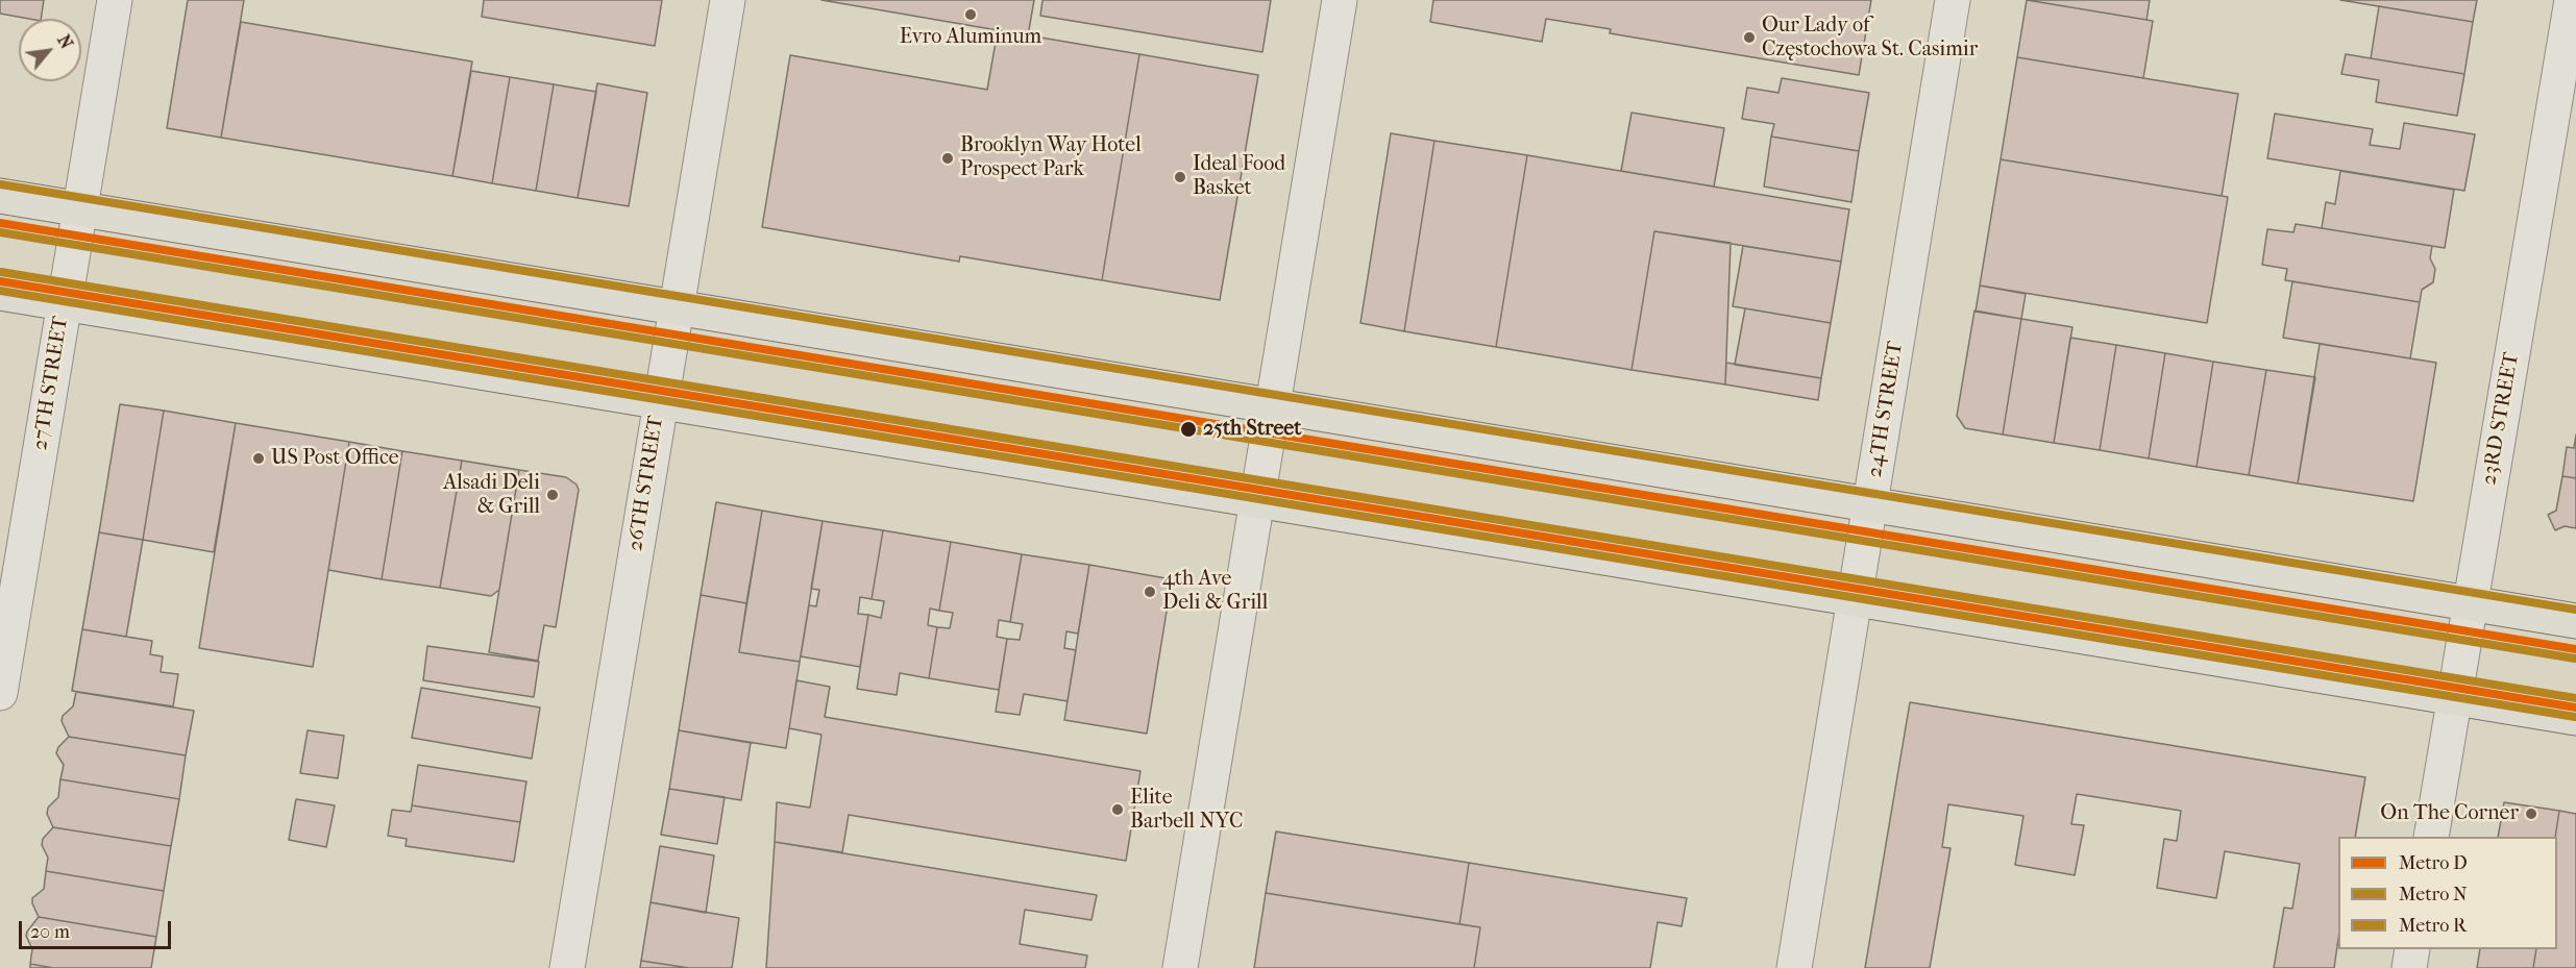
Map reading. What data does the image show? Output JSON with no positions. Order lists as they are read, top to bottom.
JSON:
{
  "streets": {
    "street": [
      "27TH STREET",
      "24TH STREET",
      "23RD STREET",
      "26TH STREET"
    ]
  },
  "places": [
    "Evro Aluminum",
    "Our Lady of Częstochowa St. Casimir",
    "Brooklyn Way Hotel Prospect Park",
    "Ideal Food Basket",
    "25th Street",
    "US Post Office",
    "Alsadi Deli & Grill",
    "4th Ave Deli & Grill",
    "Elite Barbell NYC",
    "On The Corner"
  ],
  "lines": ["metro line R", "metro line D", "metro line N"],
  "legend": ["Metro D", "Metro N", "Metro R"],
  "scale_bar": "20 m",
  "north": "top right"
}
